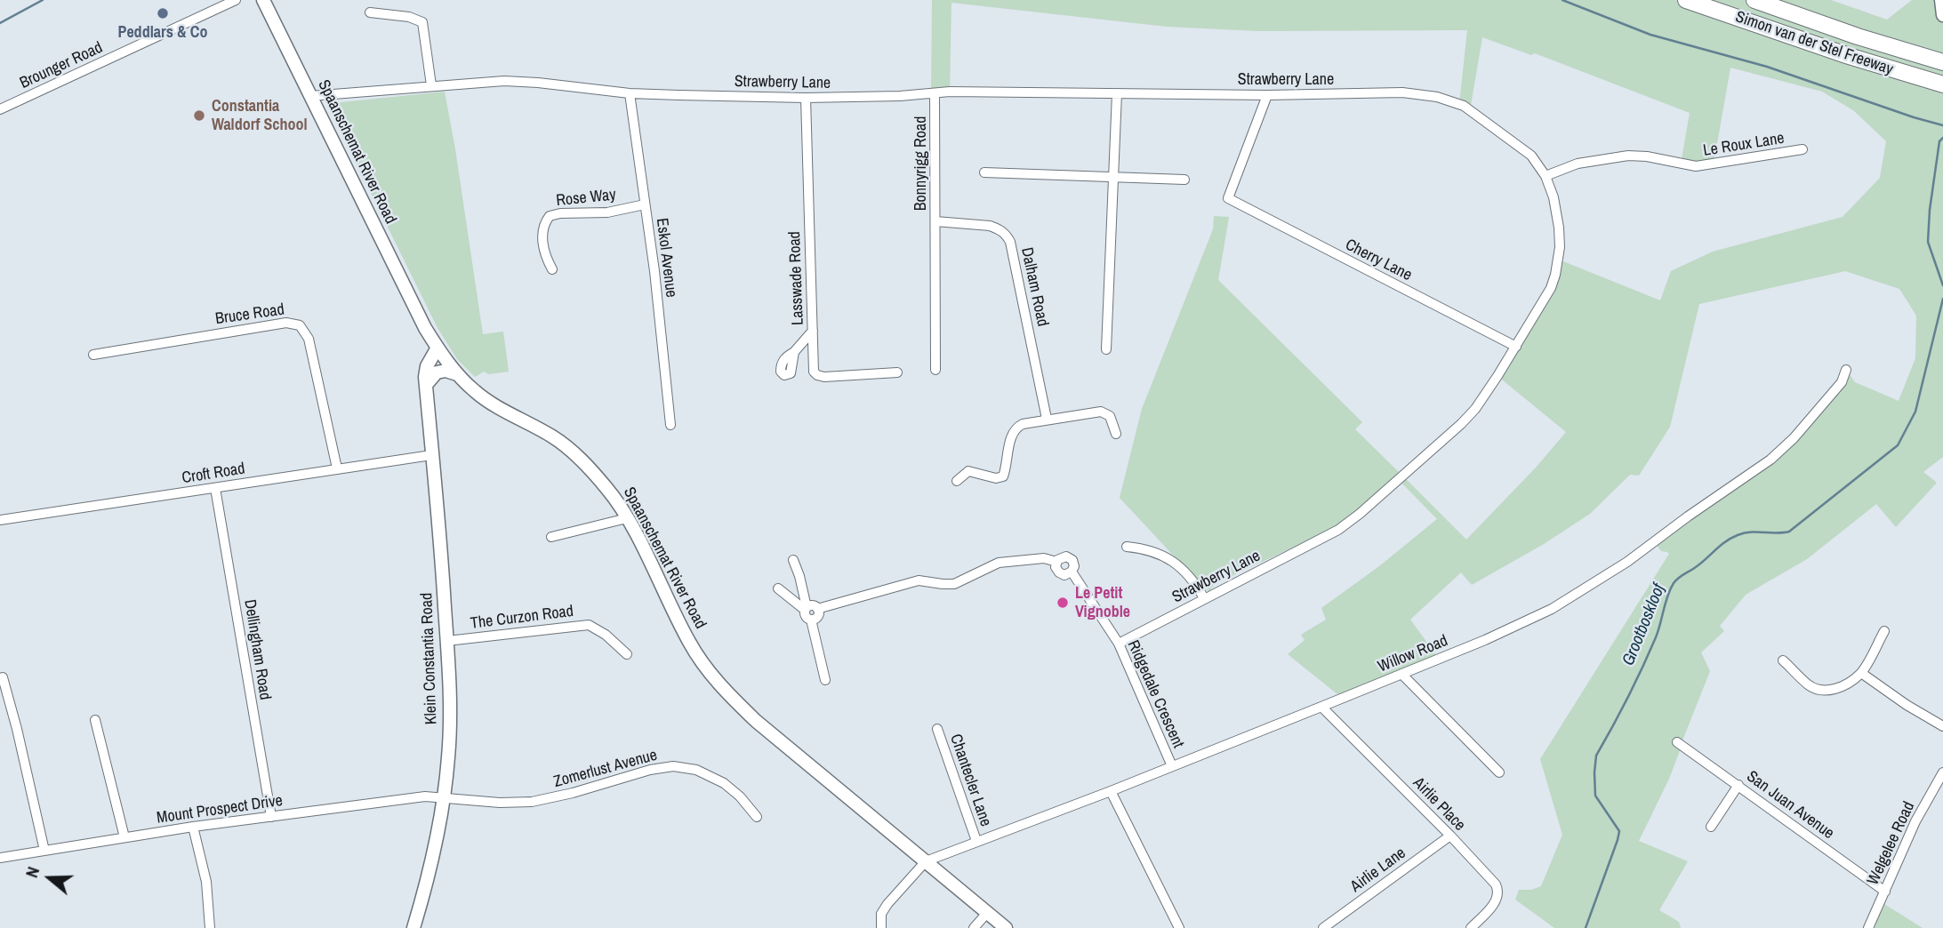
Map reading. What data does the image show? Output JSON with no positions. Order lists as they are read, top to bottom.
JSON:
{
  "streets": {
    "highway": ["Simon van der Stel Freeway"],
    "main road": ["Spaanschemat River Road", "Klein Constantia Road"],
    "street": [
      "Brounger Road",
      "Strawberry Lane",
      "Le Roux Lane",
      "Bonnyrigg Road",
      "Rose Way",
      "Eskol Avenue",
      "Cherry Lane",
      "Lasswade Road",
      "Dalham Road",
      "Bruce Road",
      "Croft Road",
      "The Curzon Road",
      "Dellingham Road",
      "Willow Road",
      "Ridgedale Crescent",
      "Zomerlust Avenue",
      "Chantecler Lane",
      "Airlie Place",
      "San Juan Avenue",
      "Mount Prospect Drive",
      "Welgelee Road",
      "Airlie Lane"
    ]
  },
  "crossings": [
    ["Strawberry Lane", "Le Roux Lane"],
    ["Strawberry Lane", "Spaanschemat River Road"],
    ["Strawberry Lane", "Bonnyrigg Road"],
    ["Strawberry Lane", "Eskol Avenue"],
    ["Strawberry Lane", "Cherry Lane"],
    ["Strawberry Lane", "Lasswade Road"],
    ["Strawberry Lane", "Ridgedale Crescent"],
    ["Spaanschemat River Road", "Willow Road"],
    ["Spaanschemat River Road", "Klein Constantia Road"],
    ["Bonnyrigg Road", "Dalham Road"],
    ["Rose Way", "Eskol Avenue"],
    ["Bruce Road", "Croft Road"],
    ["Croft Road", "Dellingham Road"],
    ["Croft Road", "Klein Constantia Road"],
    ["The Curzon Road", "Klein Constantia Road"],
    ["Dellingham Road", "Mount Prospect Drive"],
    ["Willow Road", "Ridgedale Crescent"],
    ["Willow Road", "Chantecler Lane"],
    ["Willow Road", "Airlie Place"],
    ["Klein Constantia Road", "Zomerlust Avenue"],
    ["Klein Constantia Road", "Mount Prospect Drive"],
    ["Zomerlust Avenue", "Mount Prospect Drive"],
    ["Airlie Place", "Airlie Lane"],
    ["San Juan Avenue", "Welgelee Road"]
  ],
  "water": ["Grootboskloof"],
  "places": ["Peddlars & Co", "Constantia Waldorf School", "Le Petit Vignoble"],
  "north": "left"
}
